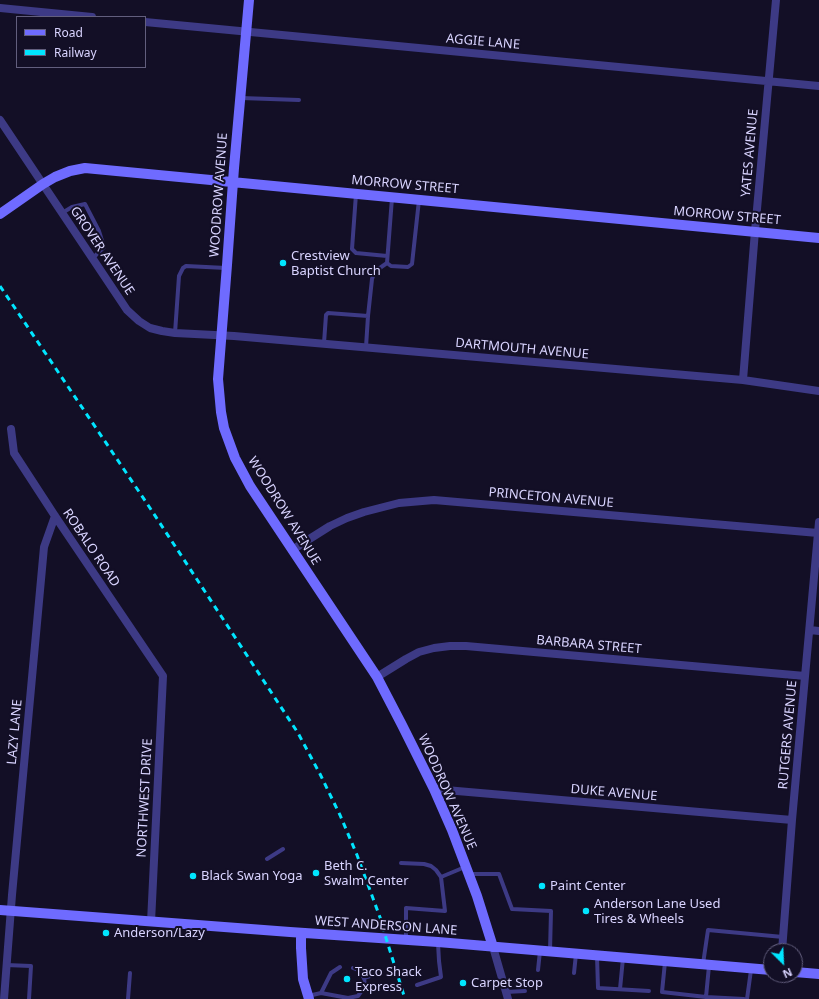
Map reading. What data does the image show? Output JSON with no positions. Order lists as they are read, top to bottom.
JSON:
{
  "streets": {
    "street": [
      "AGGIE LANE",
      "YATES AVENUE",
      "MORROW STREET",
      "WOODROW AVENUE",
      "GROVER AVENUE",
      "DARTMOUTH AVENUE",
      "PRINCETON AVENUE",
      "ROBALO ROAD",
      "BARBARA STREET",
      "LAZY LANE",
      "RUTGERS AVENUE",
      "DUKE AVENUE",
      "NORTHWEST DRIVE",
      "WEST ANDERSON LANE"
    ]
  },
  "crossings": [
    ["AGGIE LANE", "YATES AVENUE"],
    ["AGGIE LANE", "WOODROW AVENUE"],
    ["YATES AVENUE", "MORROW STREET"],
    ["YATES AVENUE", "DARTMOUTH AVENUE"],
    ["MORROW STREET", "WOODROW AVENUE"],
    ["MORROW STREET", "GROVER AVENUE"],
    ["WOODROW AVENUE", "GROVER AVENUE"],
    ["WOODROW AVENUE", "DARTMOUTH AVENUE"],
    ["WOODROW AVENUE", "PRINCETON AVENUE"],
    ["WOODROW AVENUE", "BARBARA STREET"],
    ["WOODROW AVENUE", "DUKE AVENUE"],
    ["WOODROW AVENUE", "WEST ANDERSON LANE"],
    ["GROVER AVENUE", "DARTMOUTH AVENUE"],
    ["PRINCETON AVENUE", "RUTGERS AVENUE"],
    ["ROBALO ROAD", "LAZY LANE"],
    ["ROBALO ROAD", "NORTHWEST DRIVE"],
    ["BARBARA STREET", "RUTGERS AVENUE"],
    ["LAZY LANE", "WEST ANDERSON LANE"],
    ["RUTGERS AVENUE", "DUKE AVENUE"],
    ["NORTHWEST DRIVE", "WEST ANDERSON LANE"]
  ],
  "places": [
    "Crestview Baptist Church",
    "Beth C. Swalm Center",
    "Black Swan Yoga",
    "Paint Center",
    "Anderson Lane Used Tires & Wheels",
    "Anderson/Lazy",
    "Taco Shack Express",
    "Carpet Stop"
  ],
  "legend": ["Road", "Railway"],
  "north": "bottom right"
}
